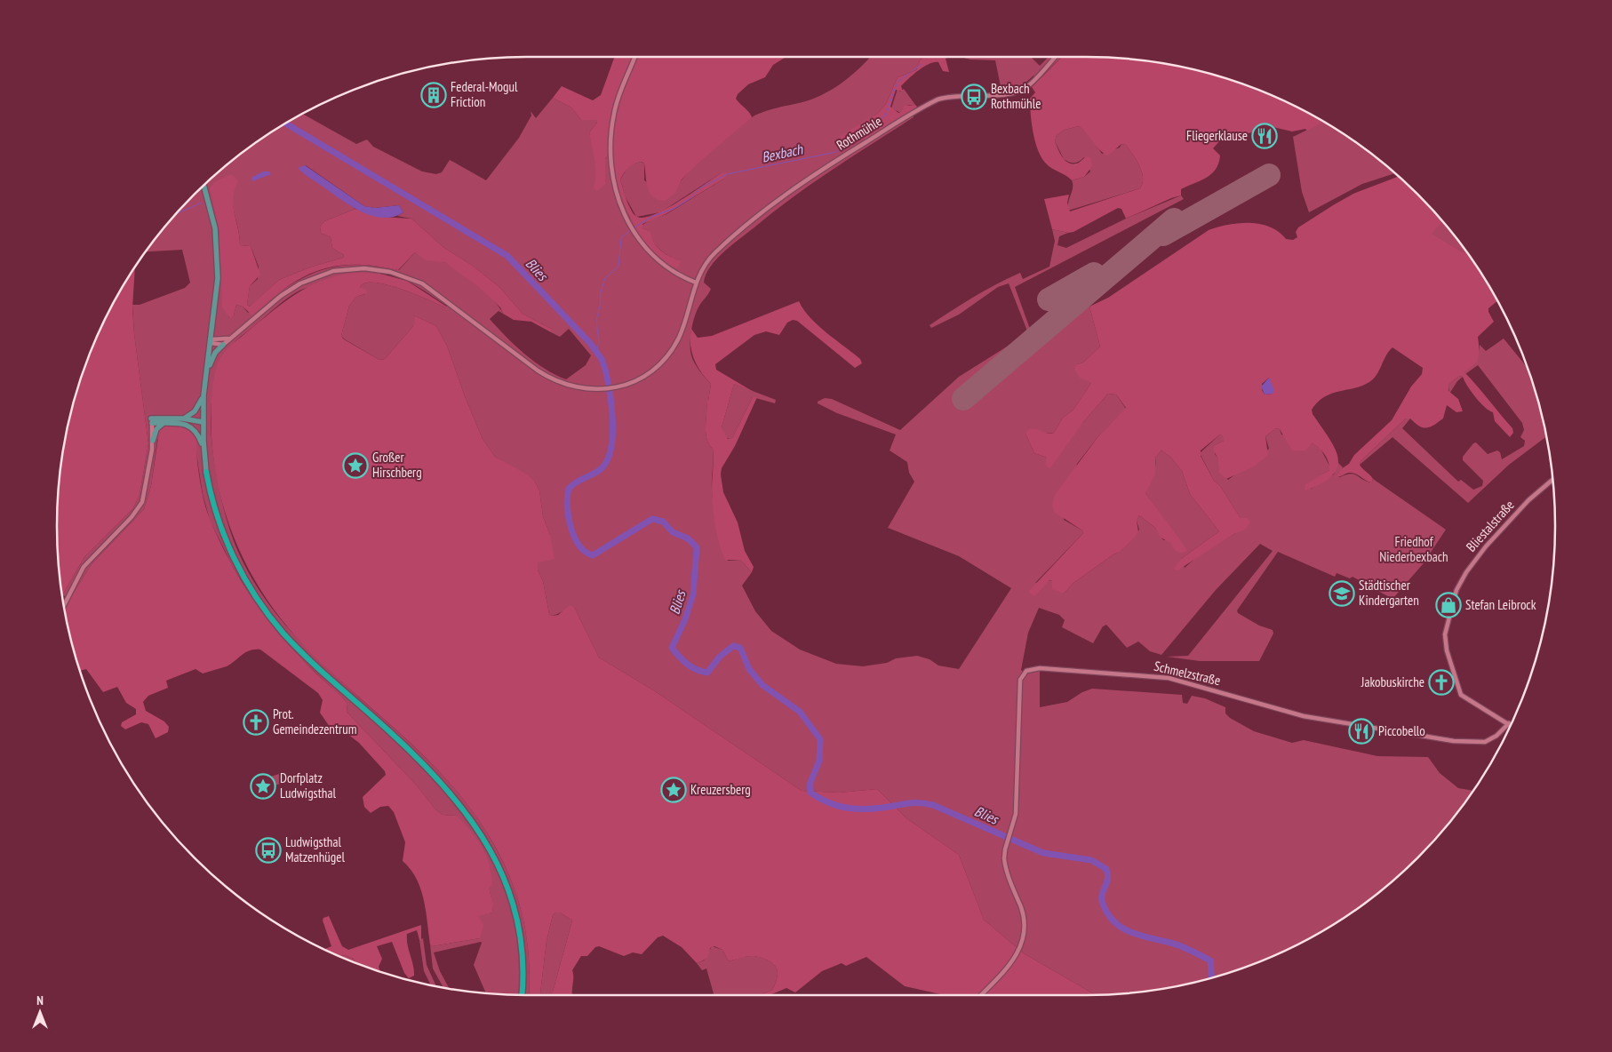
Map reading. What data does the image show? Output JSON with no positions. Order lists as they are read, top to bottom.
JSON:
{
  "streets": {
    "street": ["Rothmühle", "Bliestalstraße", "Schmelzstraße"]
  },
  "crossings": [
    ["Bliestalstraße", "Schmelzstraße"]
  ],
  "water": ["Bexbach", "Blies"],
  "parks": ["Friedhof Niederbexbach"],
  "places": {
    "building": ["Federal-Mogul Friction"],
    "bus stop": ["Bexbach Rothmühle", "Ludwigsthal Matzenhügel"],
    "restaurant": ["Fliegerklause", "Piccobello"],
    "place": ["Großer Hirschberg", "Dorfplatz Ludwigsthal", "Kreuzersberg"],
    "school or university": ["Städtischer Kindergarten"],
    "shop": ["Stefan Leibrock"],
    "church": ["Jakobuskirche", "Prot. Gemeindezentrum"]
  },
  "north": "top"
}
